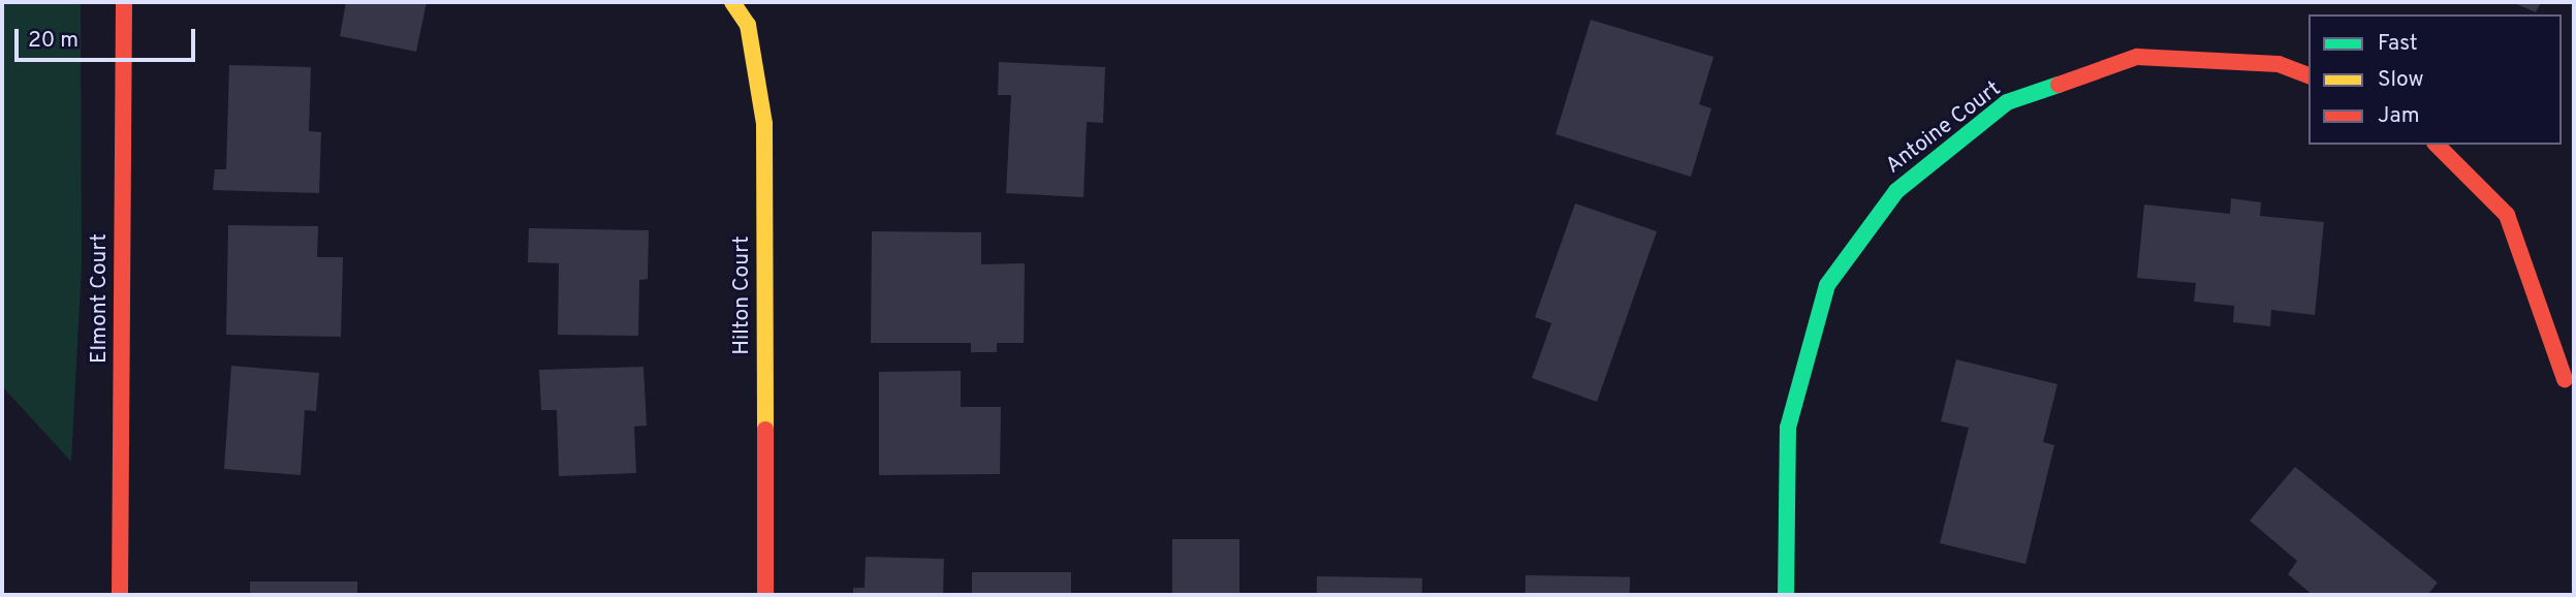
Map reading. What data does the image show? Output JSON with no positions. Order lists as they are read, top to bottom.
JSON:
{
  "streets": {
    "street": ["Antoine Court", "Hilton Court", "Elmont Court"]
  },
  "legend": ["Fast", "Slow", "Jam"],
  "scale_bar": "20 m"
}
